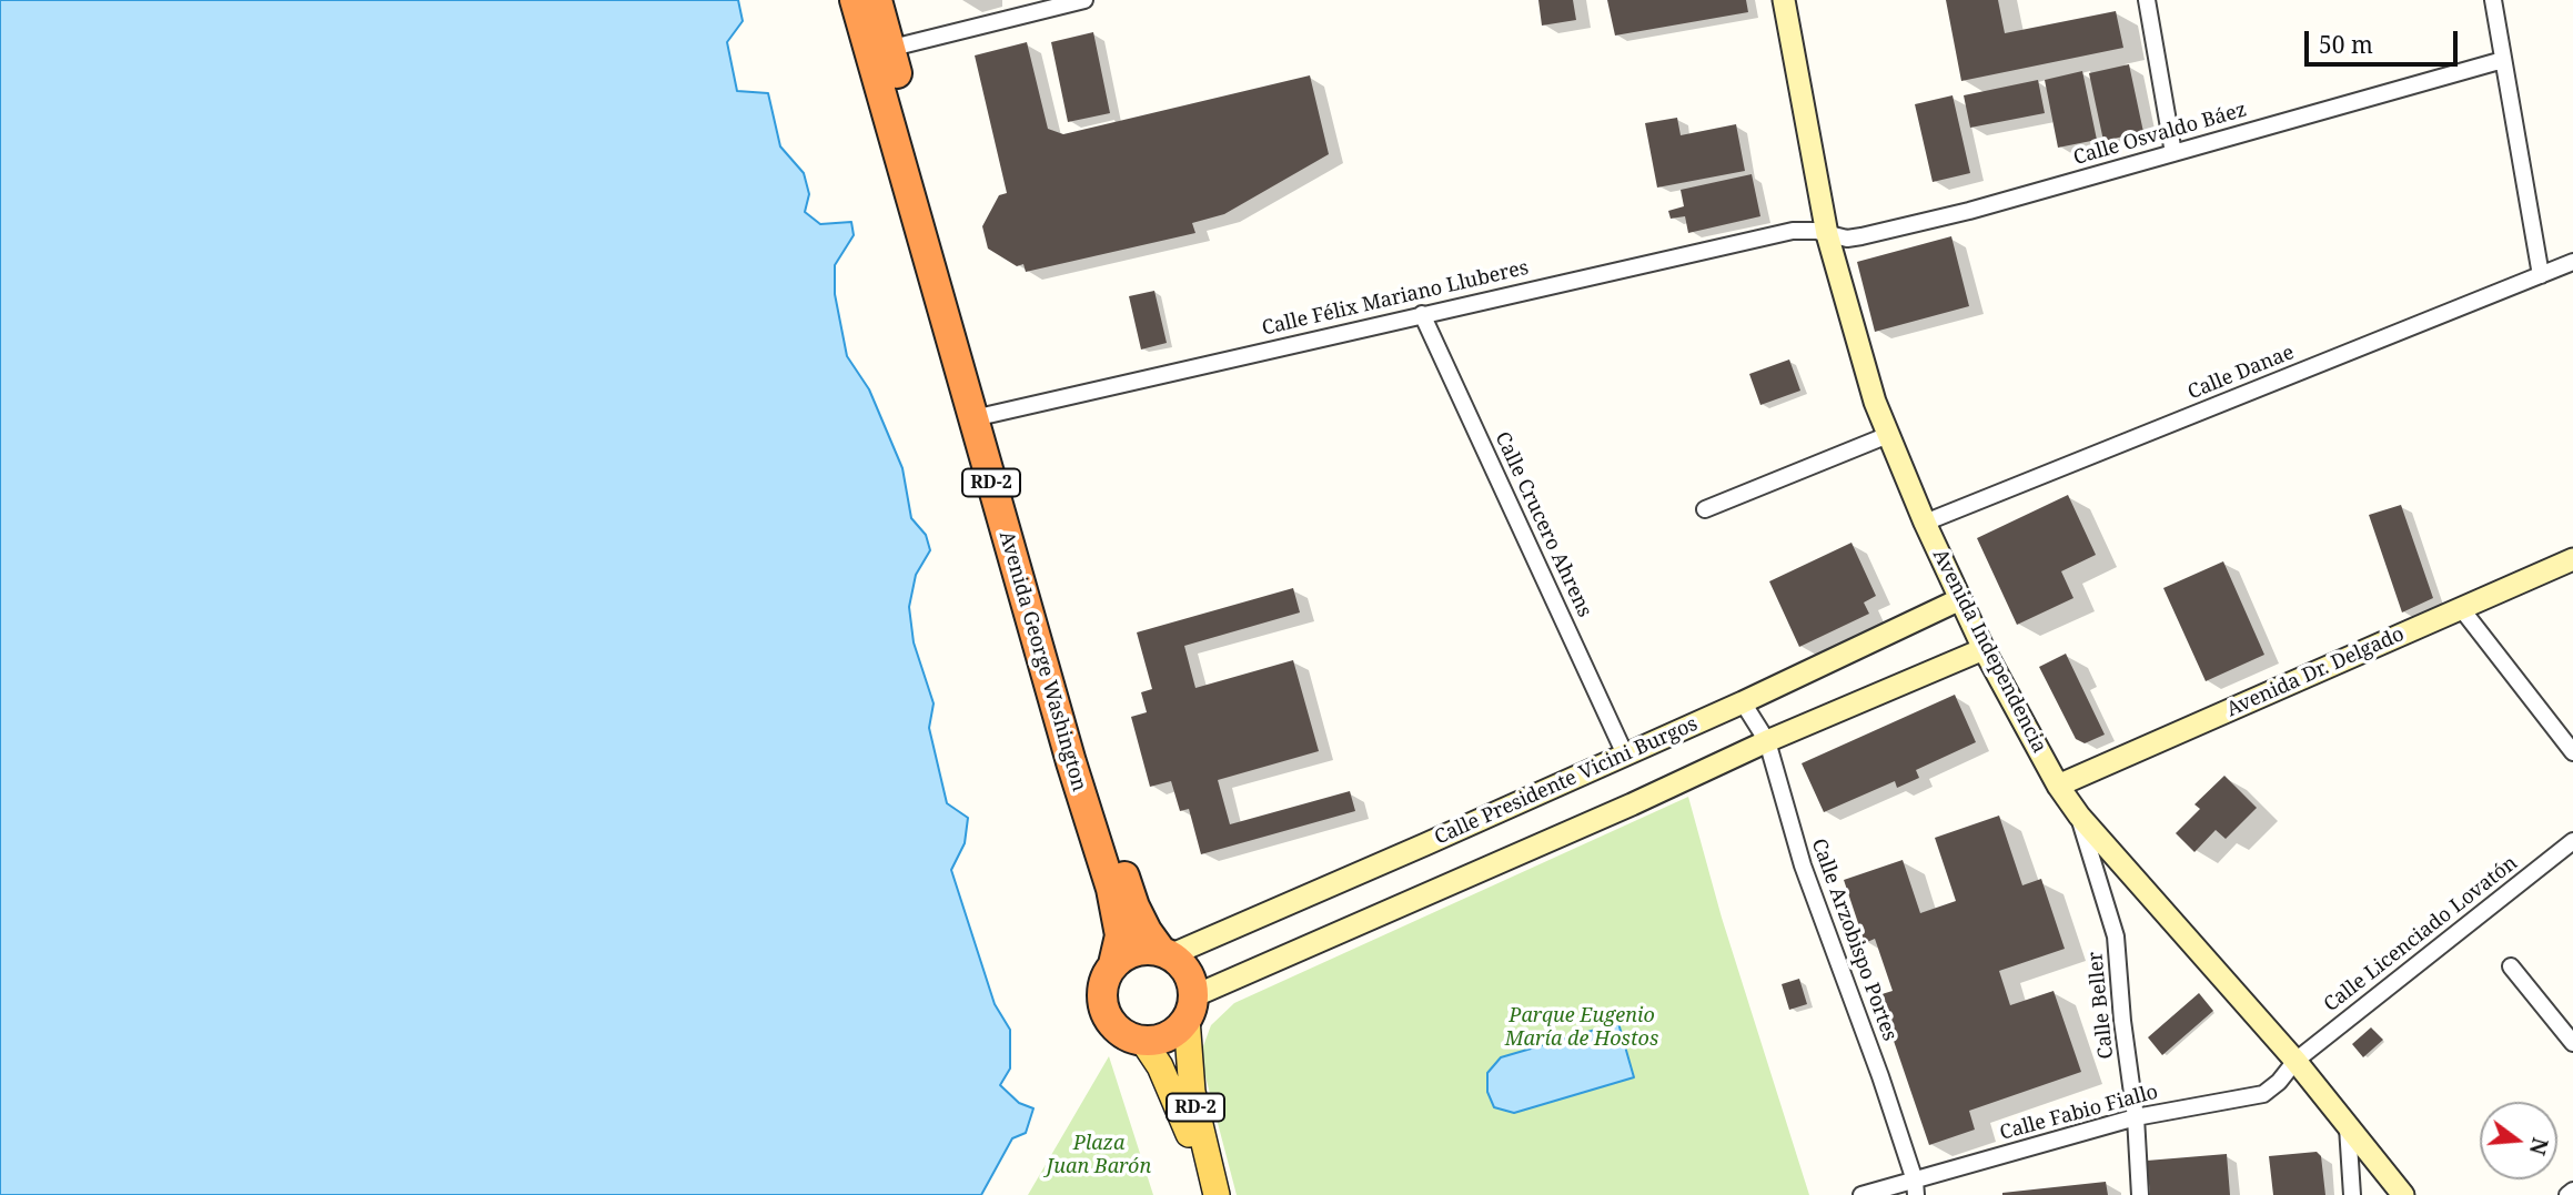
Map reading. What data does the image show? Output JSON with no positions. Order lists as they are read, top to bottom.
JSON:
{
  "streets": {
    "highway": ["RD-2", "Avenida George Washington"],
    "main road": ["Avenida Independencia", "Avenida Dr. Delgado", "Calle Presidente Vicini Burgos"],
    "street": [
      "Calle Osvaldo Báez",
      "Calle Félix Mariano Lluberes",
      "Calle Danae",
      "Calle Crucero Ahrens",
      "Calle Licenciado Lovatón",
      "Calle Arzobispo Portes",
      "Calle Beller",
      "Calle Fabio Fiallo"
    ]
  },
  "crossings": [
    ["Calle Osvaldo Báez", "Calle Félix Mariano Lluberes"],
    ["Calle Osvaldo Báez", "Avenida Independencia"],
    ["Calle Félix Mariano Lluberes", "Calle Crucero Ahrens"],
    ["Calle Félix Mariano Lluberes", "Avenida Independencia"],
    ["Calle Félix Mariano Lluberes", "Avenida George Washington"],
    ["Calle Danae", "Avenida Independencia"],
    ["RD-2", "Avenida George Washington"],
    ["RD-2", "Calle Presidente Vicini Burgos"],
    ["Calle Crucero Ahrens", "Calle Presidente Vicini Burgos"],
    ["Avenida Independencia", "Avenida Dr. Delgado"],
    ["Avenida Independencia", "Calle Presidente Vicini Burgos"],
    ["Avenida Independencia", "Calle Licenciado Lovatón"],
    ["Avenida Independencia", "Calle Beller"],
    ["Avenida Independencia", "Calle Fabio Fiallo"],
    ["Avenida George Washington", "Calle Presidente Vicini Burgos"],
    ["Calle Presidente Vicini Burgos", "Calle Arzobispo Portes"],
    ["Calle Licenciado Lovatón", "Calle Fabio Fiallo"],
    ["Calle Arzobispo Portes", "Calle Fabio Fiallo"],
    ["Calle Beller", "Calle Fabio Fiallo"]
  ],
  "parks": ["Parque Eugenio María de Hostos", "Plaza Juan Barón"],
  "scale_bar": "50 m",
  "north": "right"
}
